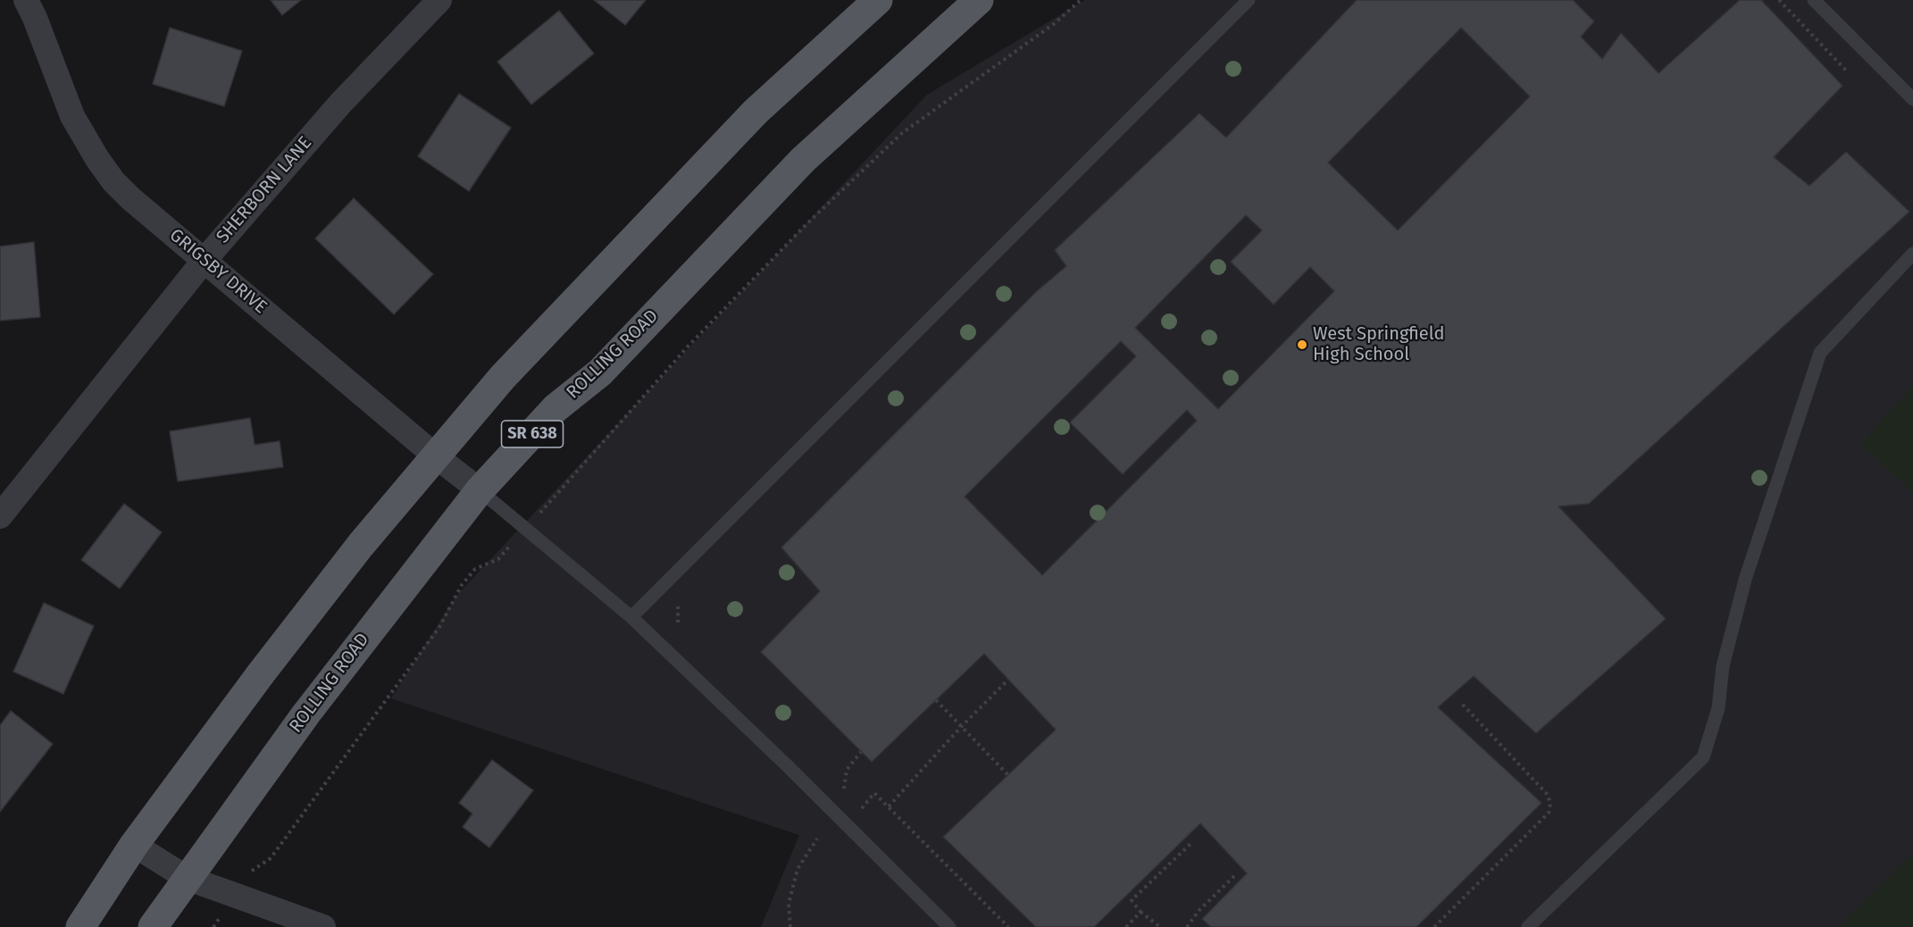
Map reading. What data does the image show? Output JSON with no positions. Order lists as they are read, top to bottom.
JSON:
{
  "streets": {
    "main road": ["ROLLING ROAD", "SR 638"],
    "street": ["SHERBORN LANE", "GRIGSBY DRIVE"]
  },
  "crossings": [
    ["SHERBORN LANE", "GRIGSBY DRIVE"],
    ["GRIGSBY DRIVE", "ROLLING ROAD"]
  ],
  "places": ["West Springfield High School"]
}
